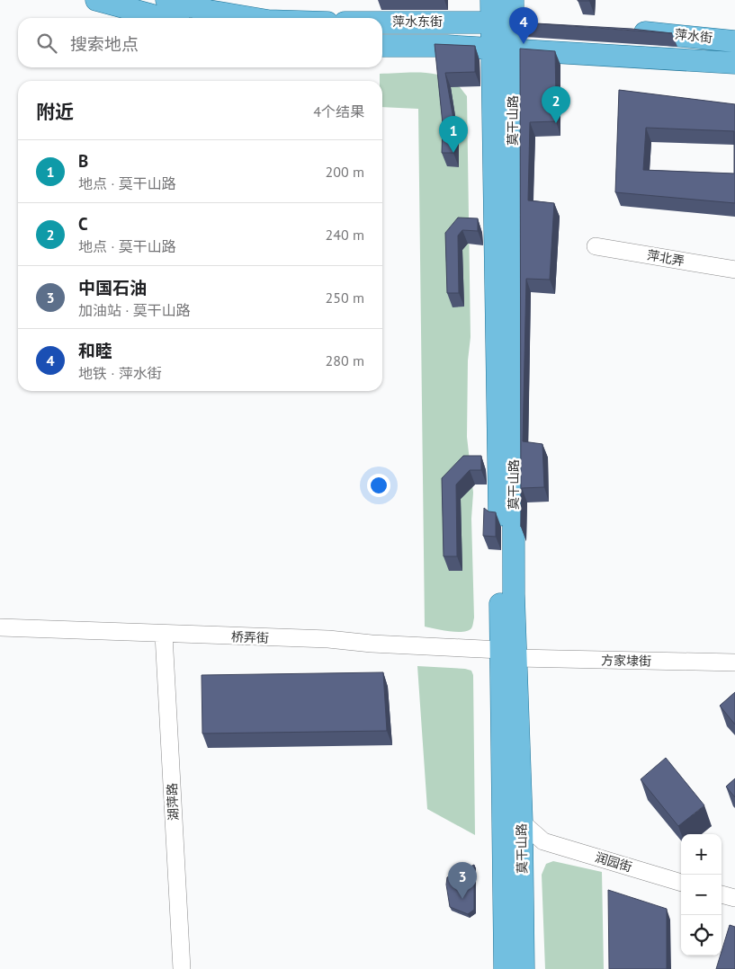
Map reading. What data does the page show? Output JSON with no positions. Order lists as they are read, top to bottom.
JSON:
{
  "streets": {
    "main road": ["萍水东街", "萍水街", "莫干山路"],
    "street": [
      "萍北弄",
      "桥弄街",
      "方家埭街",
      "湖萍路",
      "润园街"
    ]
  },
  "crossings": [
    ["萍水东街", "萍水街"],
    ["萍水东街", "莫干山路"],
    ["萍水街", "莫干山路"],
    ["莫干山路", "桥弄街"],
    ["莫干山路", "方家埭街"],
    ["莫干山路", "润园街"],
    ["桥弄街", "方家埭街"],
    ["桥弄街", "湖萍路"]
  ],
  "page": {
    "pins": [
      "4",
      "2",
      "1",
      "3"
    ],
    "search": "搜索地点",
    "heading": ["附近", "4个结果"],
    "list": [
      {
        "mark": "1",
        "name": "B",
        "note": "地点 · 莫干山路",
        "value": "200 m"
      },
      {
        "mark": "2",
        "name": "C",
        "note": "地点 · 莫干山路",
        "value": "240 m"
      },
      {
        "mark": "3",
        "name": "中国石油",
        "note": "加油站 · 莫干山路",
        "value": "250 m"
      },
      {
        "mark": "4",
        "name": "和睦",
        "note": "地铁 · 萍水街",
        "value": "280 m"
      }
    ],
    "map_buttons": ["+", "−"]
  }
}
